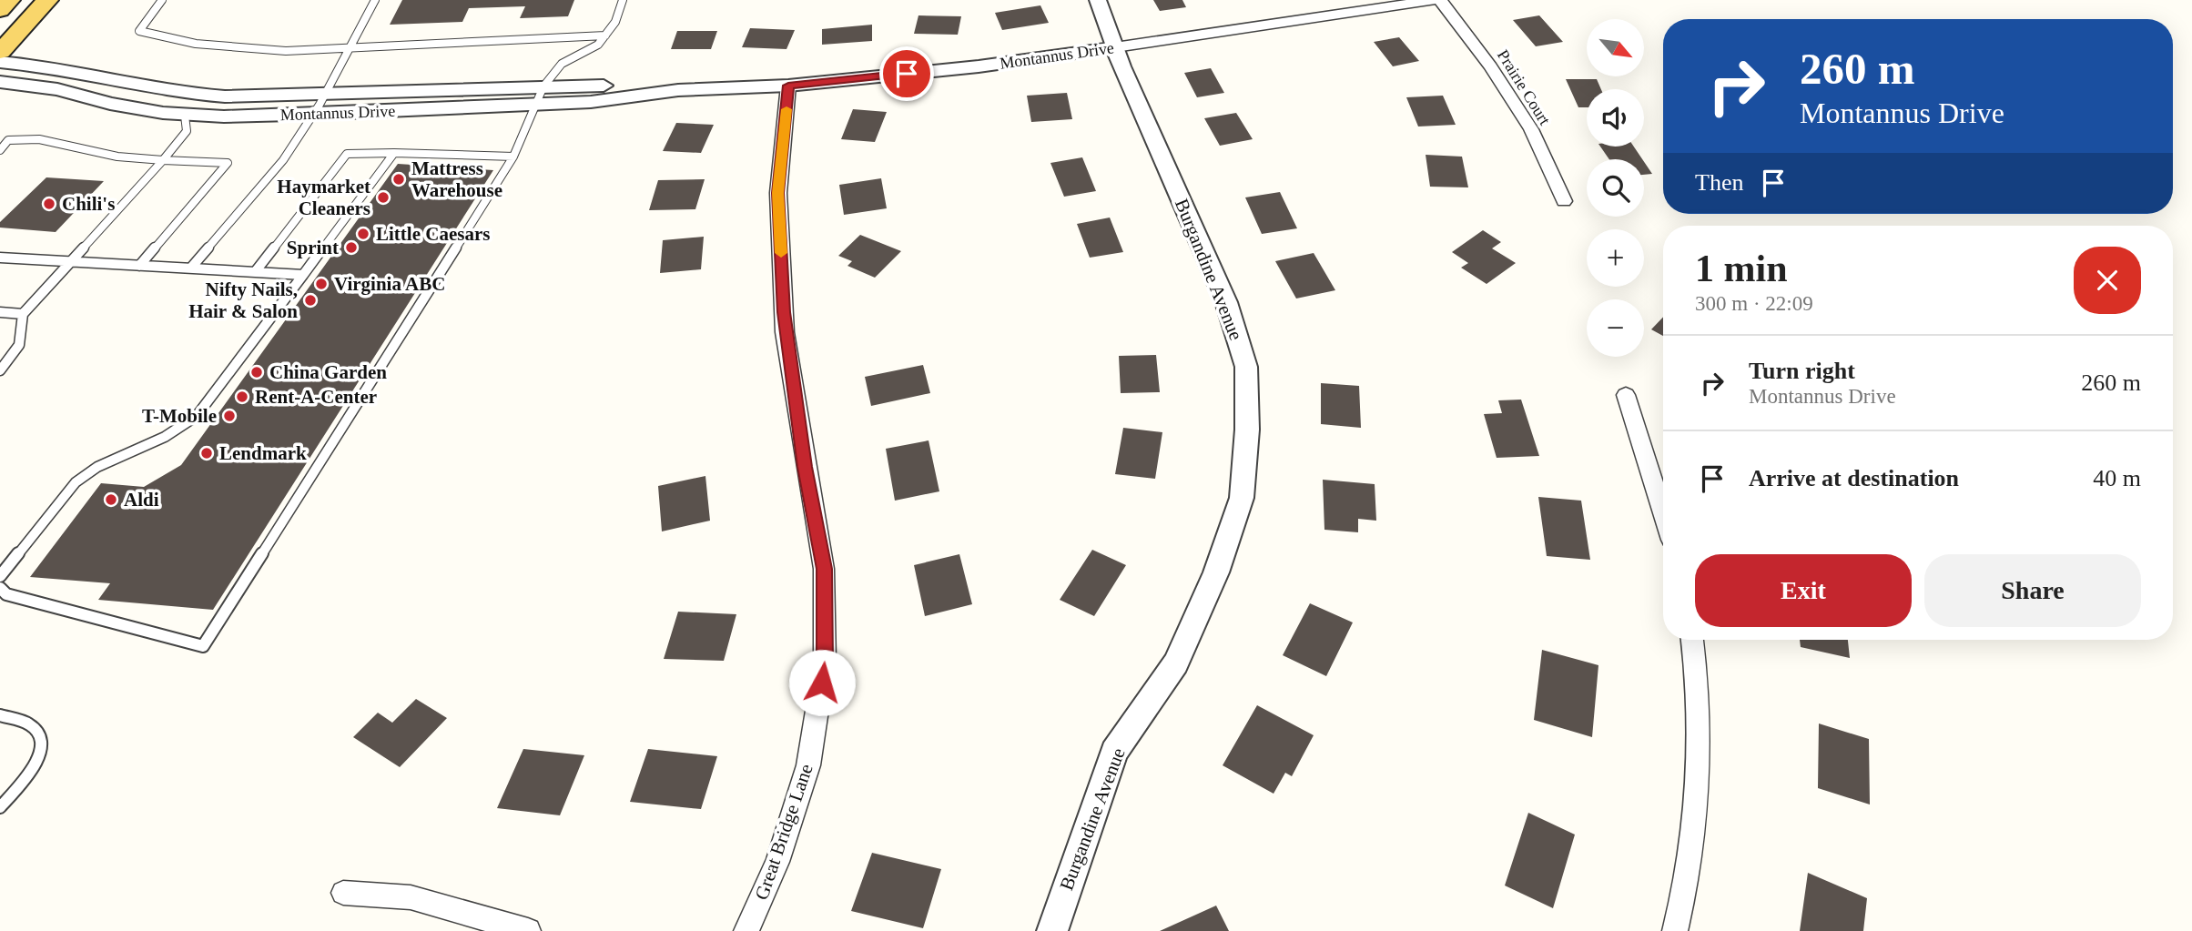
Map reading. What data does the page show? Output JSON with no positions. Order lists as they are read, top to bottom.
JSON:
{
  "streets": {
    "street": [
      "Montannus Drive",
      "Prairie Court",
      "Burgandine Avenue",
      "Great Bridge Lane"
    ]
  },
  "crossings": [
    ["Montannus Drive", "Burgandine Avenue"],
    ["Montannus Drive", "Great Bridge Lane"]
  ],
  "places": [
    "Mattress Warehouse",
    "Haymarket Cleaners",
    "Chili's",
    "Little Caesars",
    "Sprint",
    "Virginia ABC",
    "Nifty Nails, Hair & Salon",
    "China Garden",
    "Rent-A-Center",
    "T-Mobile",
    "Lendmark",
    "Aldi"
  ],
  "north": "bottom right",
  "page": {
    "map_buttons": ["+", "−"],
    "turn": ["260 m", "Montannus Drive"],
    "then": "Then",
    "heading": ["1 min", "300 m · 22:09"],
    "list": [
      {
        "name": "Turn right",
        "note": "Montannus Drive",
        "value": "260 m"
      },
      {
        "name": "Arrive at destination",
        "value": "40 m"
      }
    ],
    "buttons": ["Exit", "Share"]
  }
}
